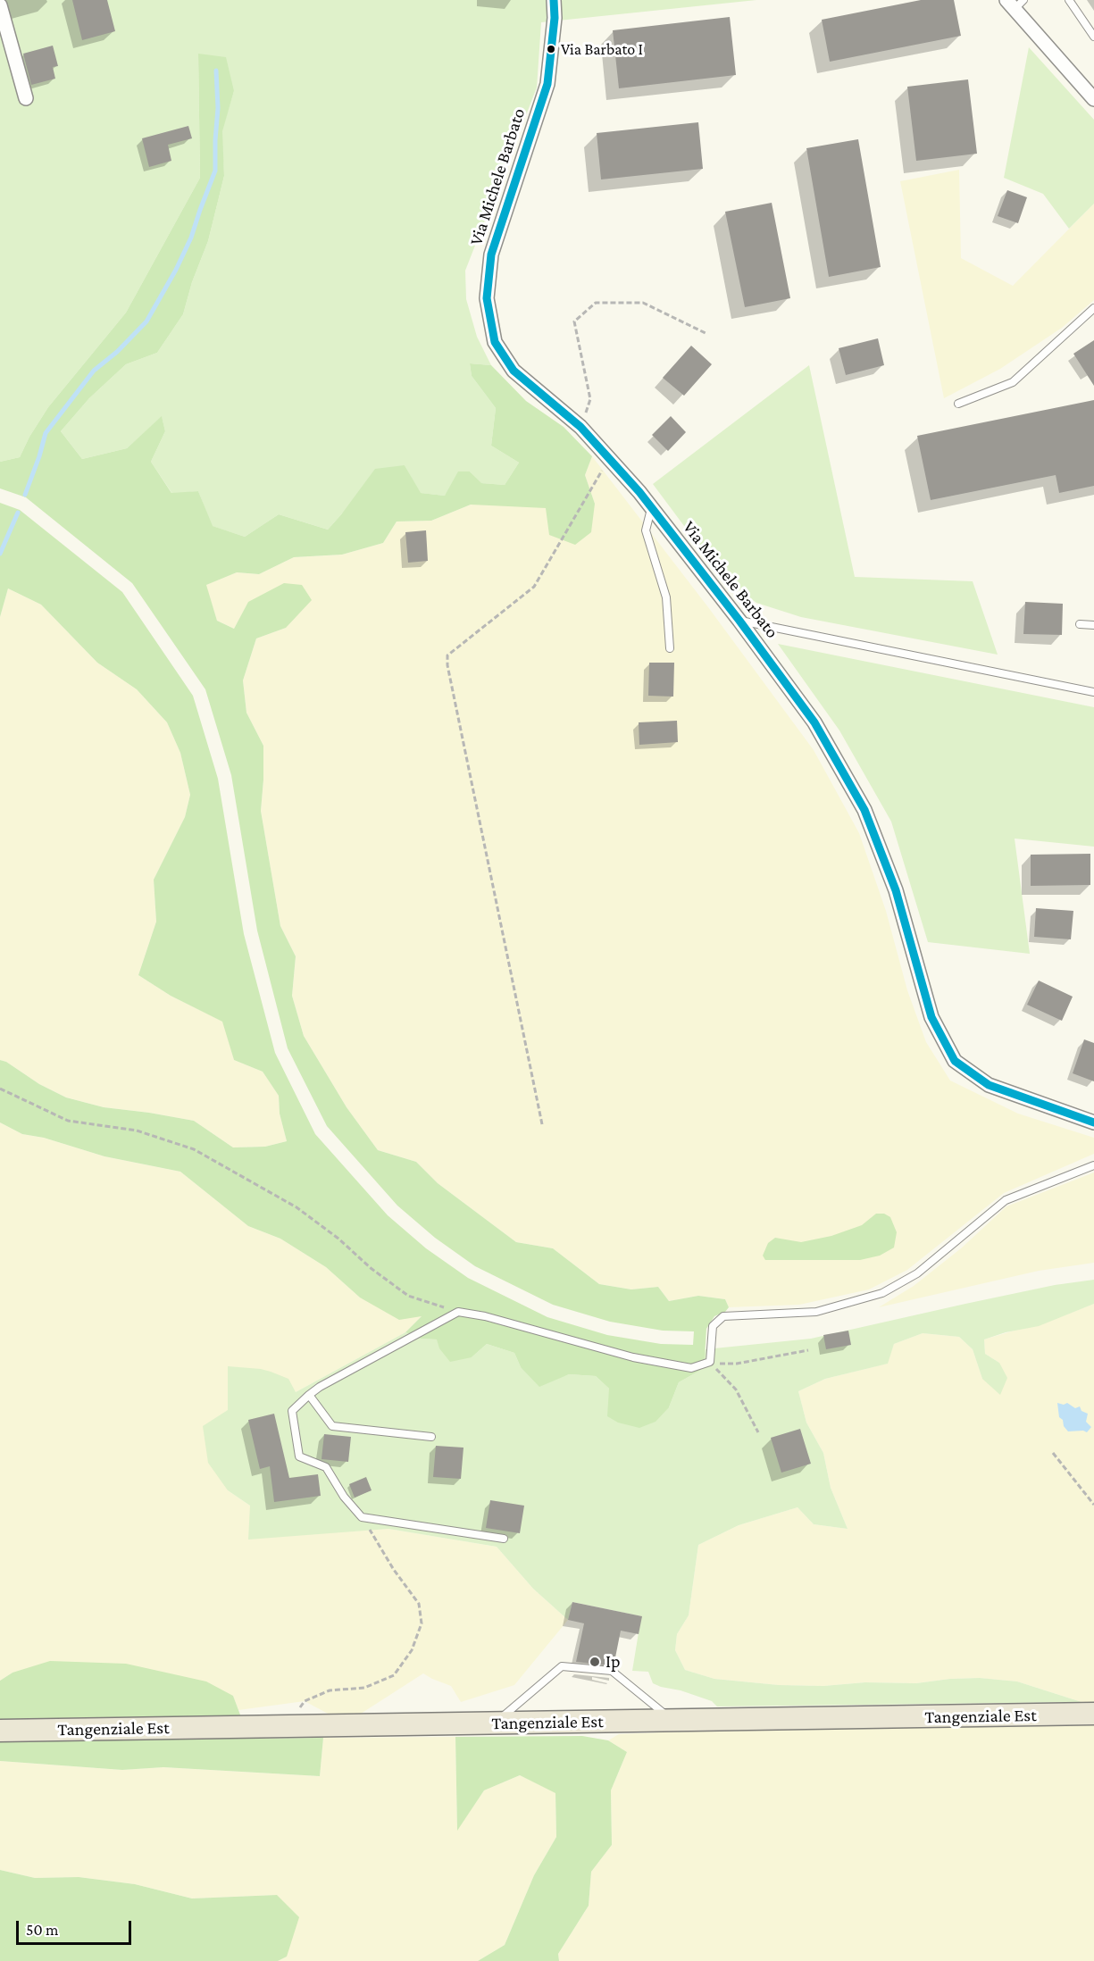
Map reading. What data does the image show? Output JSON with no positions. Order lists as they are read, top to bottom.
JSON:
{
  "streets": {
    "main road": ["Tangenziale Est"],
    "street": ["Via Michele Barbato"]
  },
  "places": ["Via Barbato I", "Ip"],
  "scale_bar": "50 m"
}
